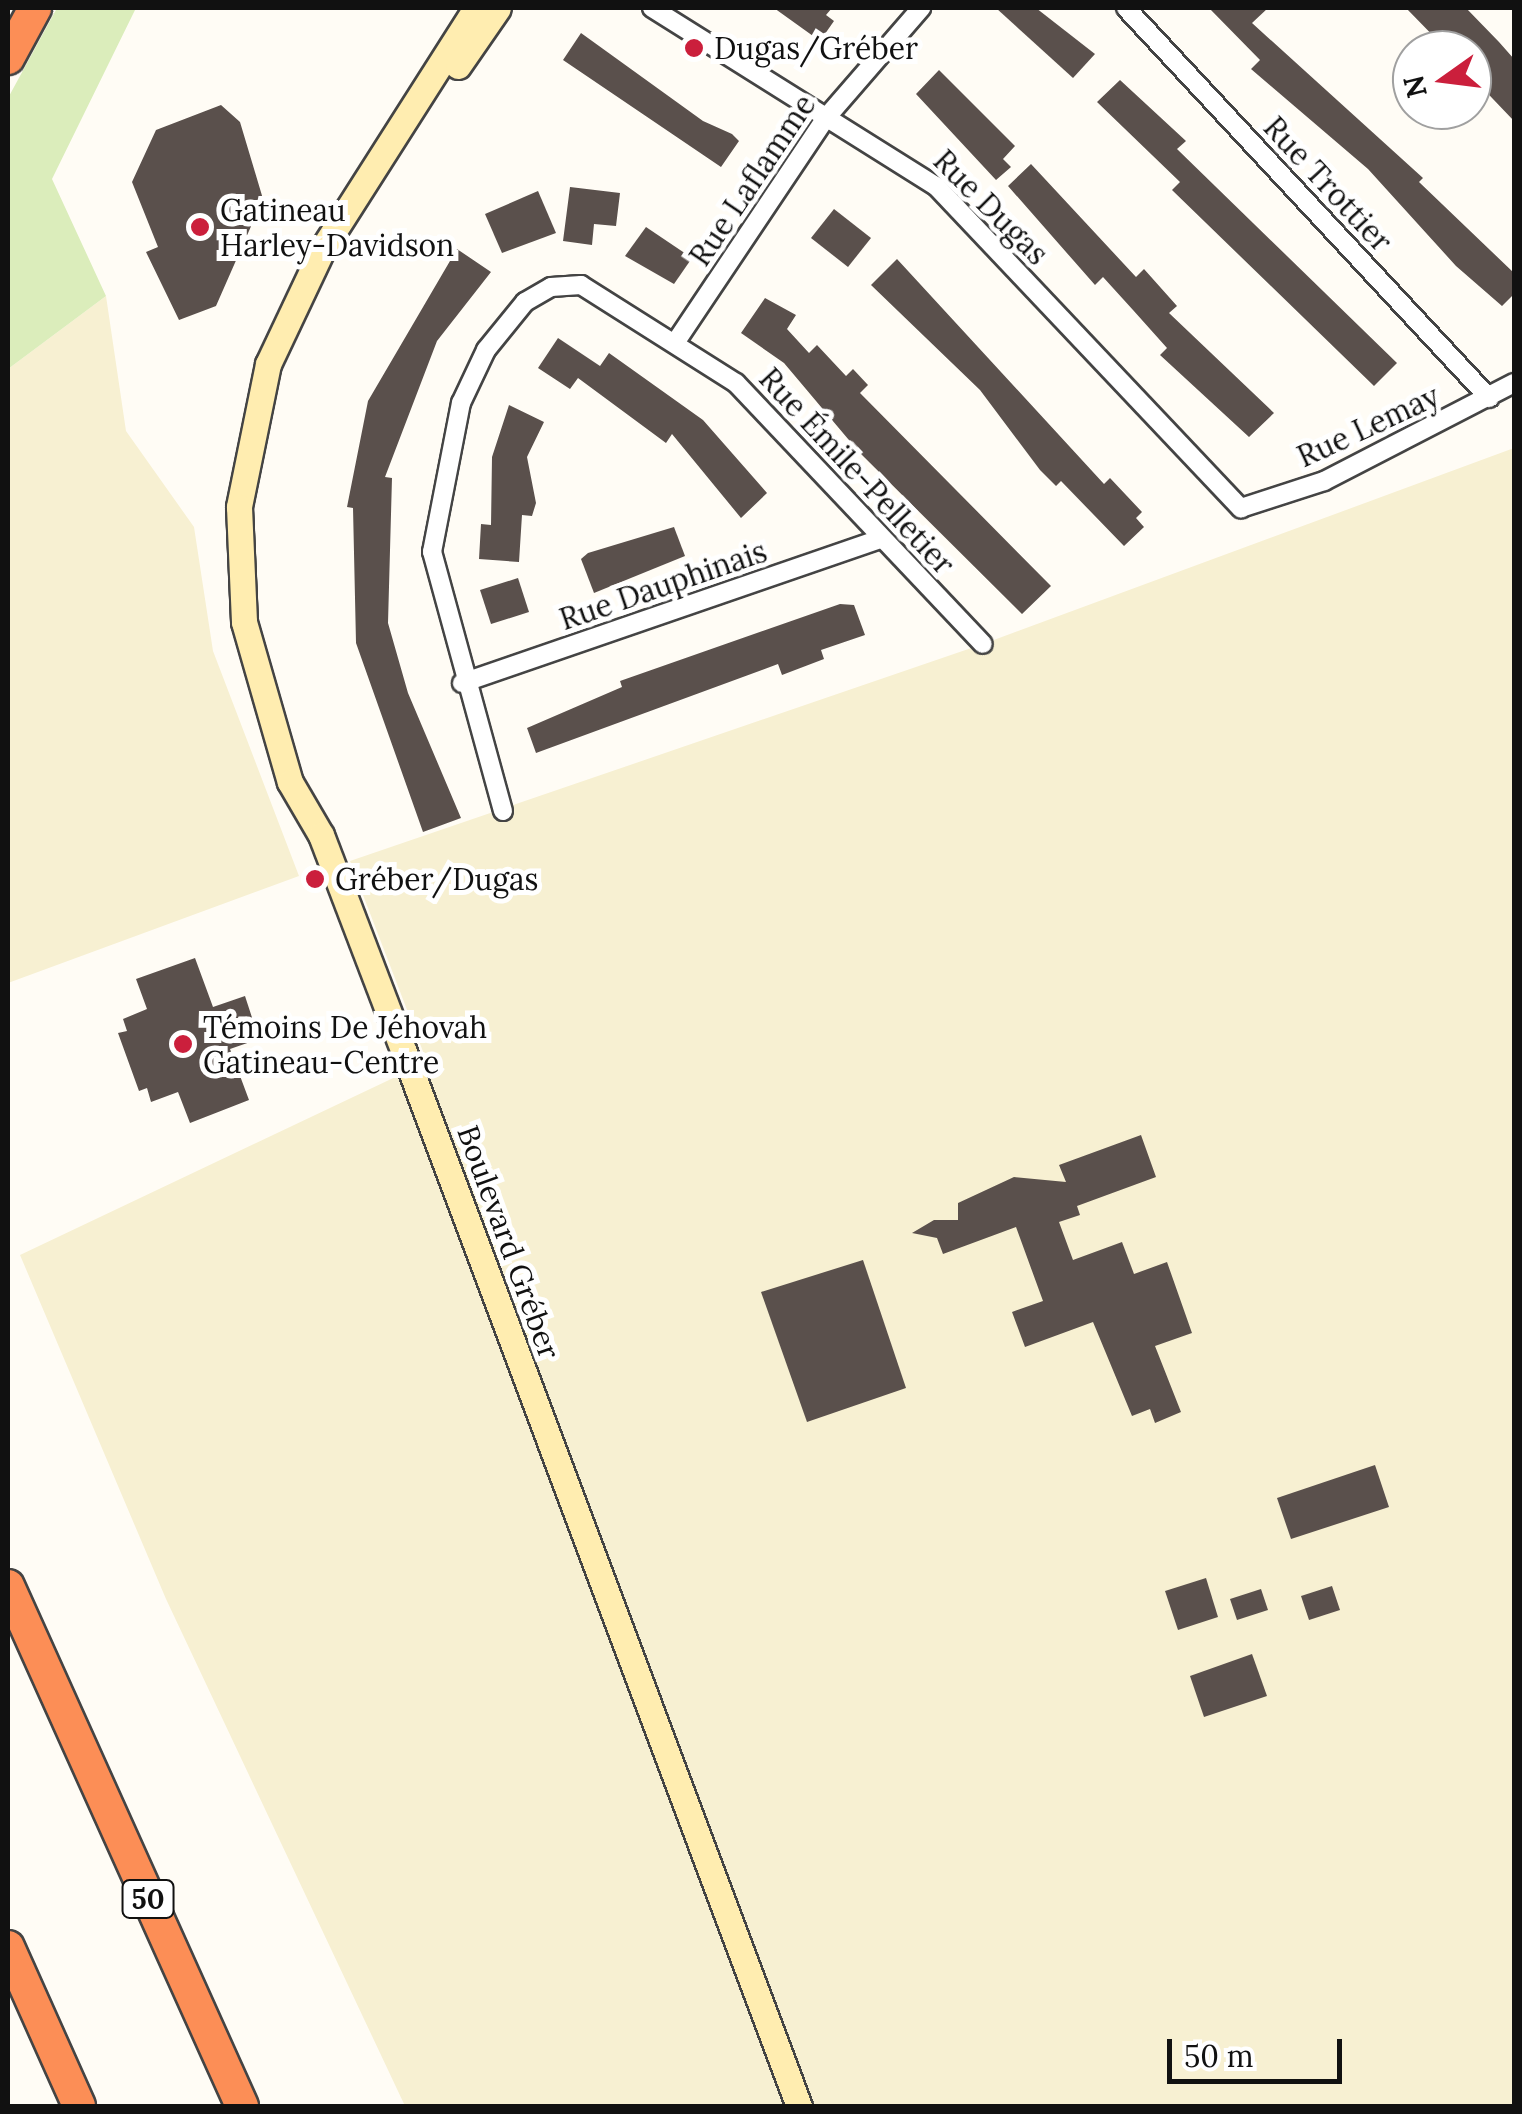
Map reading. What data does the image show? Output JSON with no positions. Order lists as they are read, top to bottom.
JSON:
{
  "streets": {
    "highway": ["50"],
    "street": [
      "Rue Laflamme",
      "Rue Trottier",
      "Rue Dugas",
      "Rue Lemay",
      "Rue Émile-Pelletier",
      "Rue Dauphinais",
      "Boulevard Gréber"
    ]
  },
  "crossings": [
    ["Rue Laflamme", "Rue Dugas"],
    ["Rue Laflamme", "Rue Émile-Pelletier"],
    ["Rue Trottier", "Rue Lemay"],
    ["Rue Dugas", "Rue Lemay"],
    ["Rue Émile-Pelletier", "Rue Dauphinais"]
  ],
  "places": [
    "Dugas/Gréber",
    "Gatineau Harley-Davidson",
    "Gréber/Dugas",
    "Témoins De Jéhovah Gatineau-Centre"
  ],
  "scale_bar": "50 m",
  "north": "left"
}
